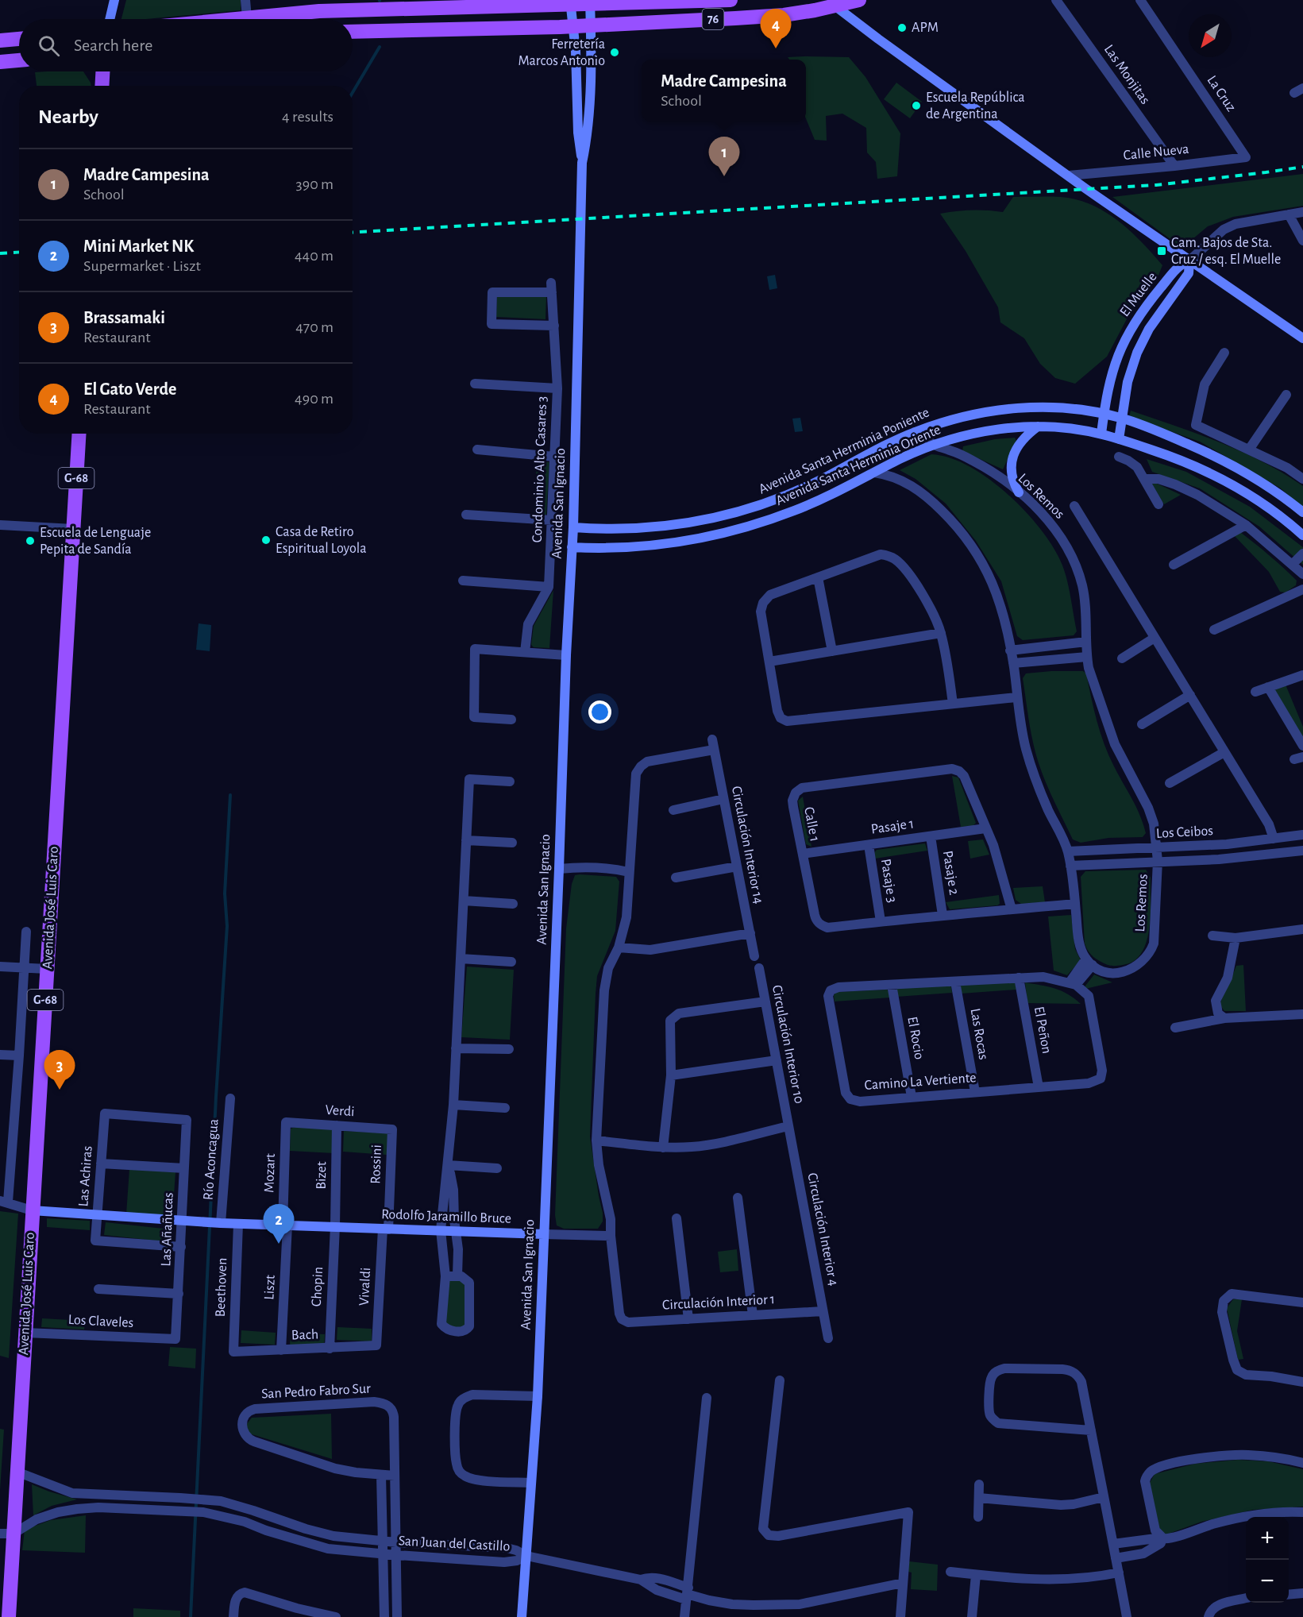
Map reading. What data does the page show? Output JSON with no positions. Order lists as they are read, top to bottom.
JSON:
{
  "streets": {
    "main road": ["76", "G-68", "Avenida José Luis Caro"],
    "street": [
      "Las Monjitas",
      "La Cruz",
      "Calle Nueva",
      "El Muelle",
      "Avenida Santa Herminia Poniente",
      "Avenida Santa Herminia Oriente",
      "Condominio Alto Casares 3",
      "Los Remos",
      "Avenida San Ignacio",
      "Calle 1",
      "Pasaje 1",
      "Los Ceibos",
      "Circulación Interior 14",
      "Pasaje 2",
      "Pasaje 3",
      "El Peñon",
      "Las Rocas",
      "El Rocio",
      "Circulación Interior 10",
      "Camino La Vertiente",
      "Verdi",
      "Río Aconcagua",
      "Rossini",
      "Mozart",
      "Bizet",
      "Las Achiras",
      "Rodolfo Jaramillo Bruce",
      "Las Añañucas",
      "Circulación Interior 4",
      "Chopin",
      "Vivaldi",
      "Beethoven",
      "Liszt",
      "Circulación Interior 1",
      "Los Claveles",
      "Bach",
      "San Pedro Fabro Sur",
      "San Juan del Castillo"
    ]
  },
  "crossings": [
    ["76", "Avenida San Ignacio"],
    ["Las Monjitas", "Calle Nueva"],
    ["La Cruz", "Calle Nueva"],
    ["El Muelle", "Avenida Santa Herminia Poniente"],
    ["El Muelle", "Avenida Santa Herminia Oriente"],
    ["Avenida Santa Herminia Poniente", "Los Remos"],
    ["Avenida Santa Herminia Poniente", "Avenida San Ignacio"],
    ["Avenida Santa Herminia Oriente", "Los Remos"],
    ["Avenida Santa Herminia Oriente", "Avenida San Ignacio"],
    ["Los Remos", "Los Ceibos"],
    ["Avenida San Ignacio", "Rodolfo Jaramillo Bruce"],
    ["Avenida San Ignacio", "San Juan del Castillo"],
    ["Calle 1", "Pasaje 1"],
    ["Calle 1", "Pasaje 2"],
    ["Calle 1", "Pasaje 3"],
    ["Pasaje 1", "Pasaje 2"],
    ["Pasaje 1", "Pasaje 3"],
    ["Avenida José Luis Caro", "Rodolfo Jaramillo Bruce"],
    ["Avenida José Luis Caro", "Los Claveles"],
    ["Avenida José Luis Caro", "San Juan del Castillo"],
    ["El Peñon", "Camino La Vertiente"],
    ["Las Rocas", "Camino La Vertiente"],
    ["El Rocio", "Camino La Vertiente"],
    ["Circulación Interior 10", "Circulación Interior 4"],
    ["Verdi", "Rossini"],
    ["Verdi", "Mozart"],
    ["Verdi", "Bizet"],
    ["Río Aconcagua", "Rodolfo Jaramillo Bruce"],
    ["Rossini", "Rodolfo Jaramillo Bruce"],
    ["Rossini", "Vivaldi"],
    ["Mozart", "Rodolfo Jaramillo Bruce"],
    ["Mozart", "Liszt"],
    ["Bizet", "Rodolfo Jaramillo Bruce"],
    ["Bizet", "Chopin"],
    ["Las Achiras", "Rodolfo Jaramillo Bruce"],
    ["Las Achiras", "Las Añañucas"],
    ["Rodolfo Jaramillo Bruce", "Las Añañucas"],
    ["Rodolfo Jaramillo Bruce", "Chopin"],
    ["Rodolfo Jaramillo Bruce", "Vivaldi"],
    ["Rodolfo Jaramillo Bruce", "Beethoven"],
    ["Rodolfo Jaramillo Bruce", "Liszt"],
    ["Rodolfo Jaramillo Bruce", "Circulación Interior 1"],
    ["Las Añañucas", "Los Claveles"],
    ["Circulación Interior 4", "Circulación Interior 1"],
    ["Chopin", "Bach"],
    ["Vivaldi", "Bach"],
    ["Beethoven", "Bach"],
    ["Liszt", "Bach"]
  ],
  "places": {
    "other": [
      "APM",
      "Ferretería Marcos Antonio",
      "Escuela República de Argentina",
      "Casa de Retiro Espiritual Loyola",
      "Escuela de Lenguaje Pepita de Sandía"
    ],
    "transit": ["Cam. Bajos de Sta. Cruz / esq. El Muelle"]
  },
  "north": "bottom left",
  "page": {
    "pins": [
      "4",
      "1",
      "3",
      "2"
    ],
    "search": "Search here",
    "popup": ["Madre Campesina", "School"],
    "heading": ["Nearby", "4 results"],
    "list": [
      {
        "mark": "1",
        "name": "Madre Campesina",
        "note": "School",
        "value": "390 m"
      },
      {
        "mark": "2",
        "name": "Mini Market NK",
        "note": "Supermarket · Liszt",
        "value": "440 m"
      },
      {
        "mark": "3",
        "name": "Brassamaki",
        "note": "Restaurant",
        "value": "470 m"
      },
      {
        "mark": "4",
        "name": "El Gato Verde",
        "note": "Restaurant",
        "value": "490 m"
      }
    ],
    "map_buttons": ["+", "−"]
  }
}
